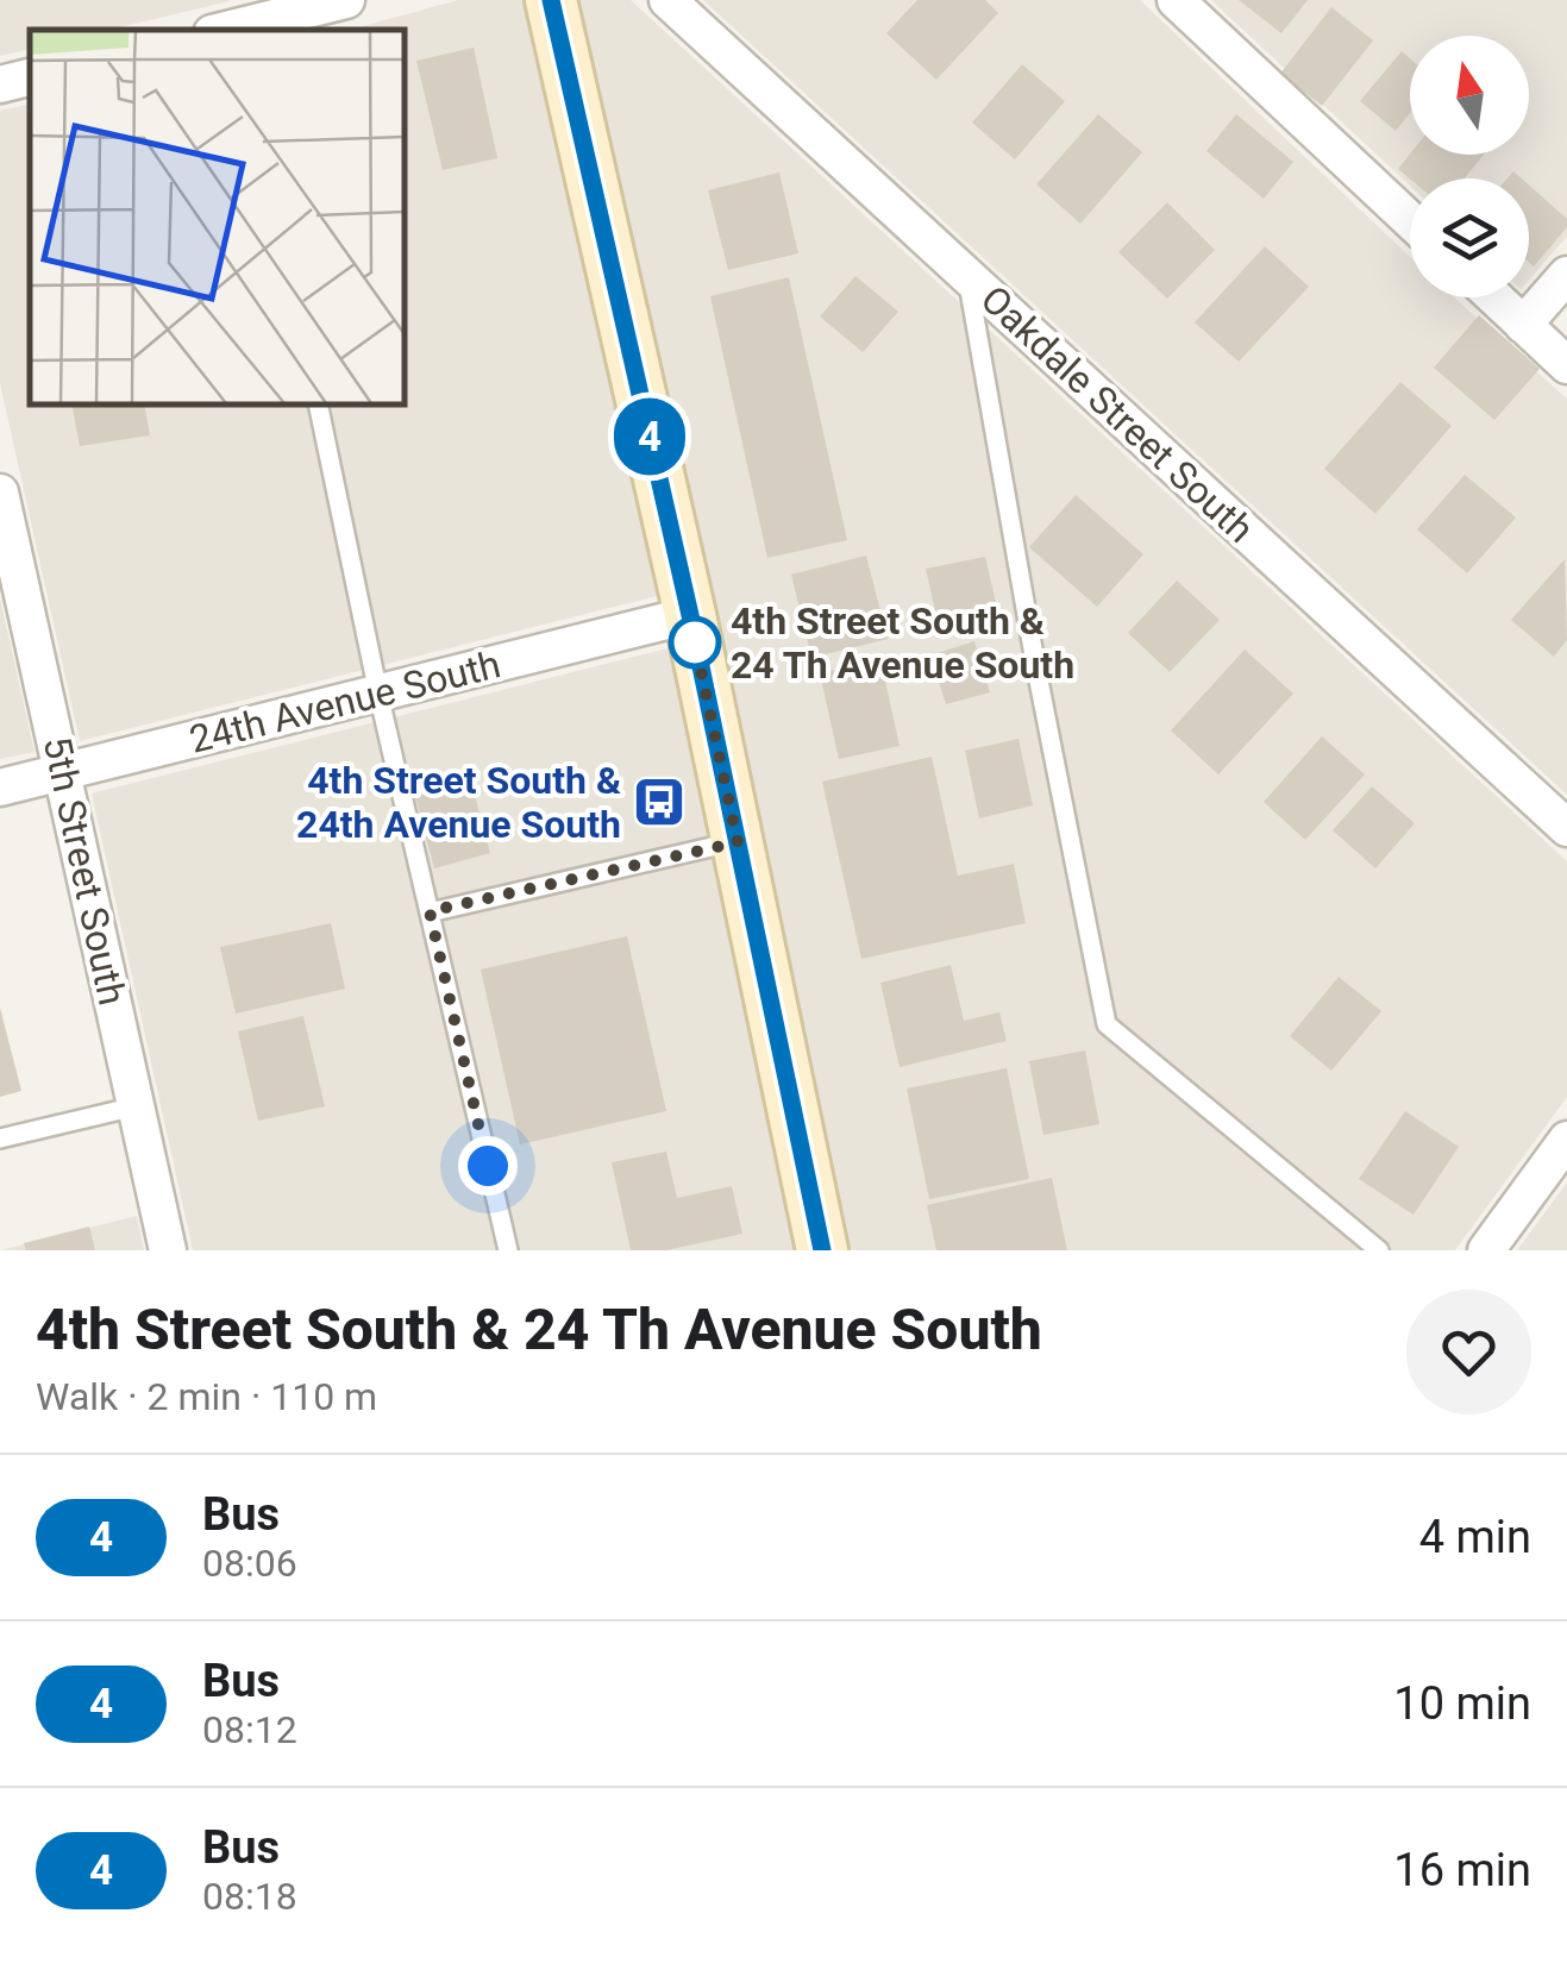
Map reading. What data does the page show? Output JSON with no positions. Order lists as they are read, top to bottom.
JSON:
{
  "streets": {
    "street": ["Oakdale Street South", "24th Avenue South", "5th Street South"]
  },
  "crossings": [
    ["24th Avenue South", "5th Street South"]
  ],
  "places": {
    "other": ["4th Street South & 24 Th Avenue South"],
    "bus stop": ["4th Street South & 24th Avenue South"]
  },
  "lines": ["bus line 4"],
  "north": "top",
  "page": {
    "on_map": "4",
    "heading": ["4th Street South & 24 Th Avenue South", "Walk · 2 min · 110 m"],
    "list": [
      {
        "mark": "4",
        "name": "Bus",
        "note": "08:06",
        "value": "4 min"
      },
      {
        "mark": "4",
        "name": "Bus",
        "note": "08:12",
        "value": "10 min"
      },
      {
        "mark": "4",
        "name": "Bus",
        "note": "08:18",
        "value": "16 min"
      }
    ]
  }
}
